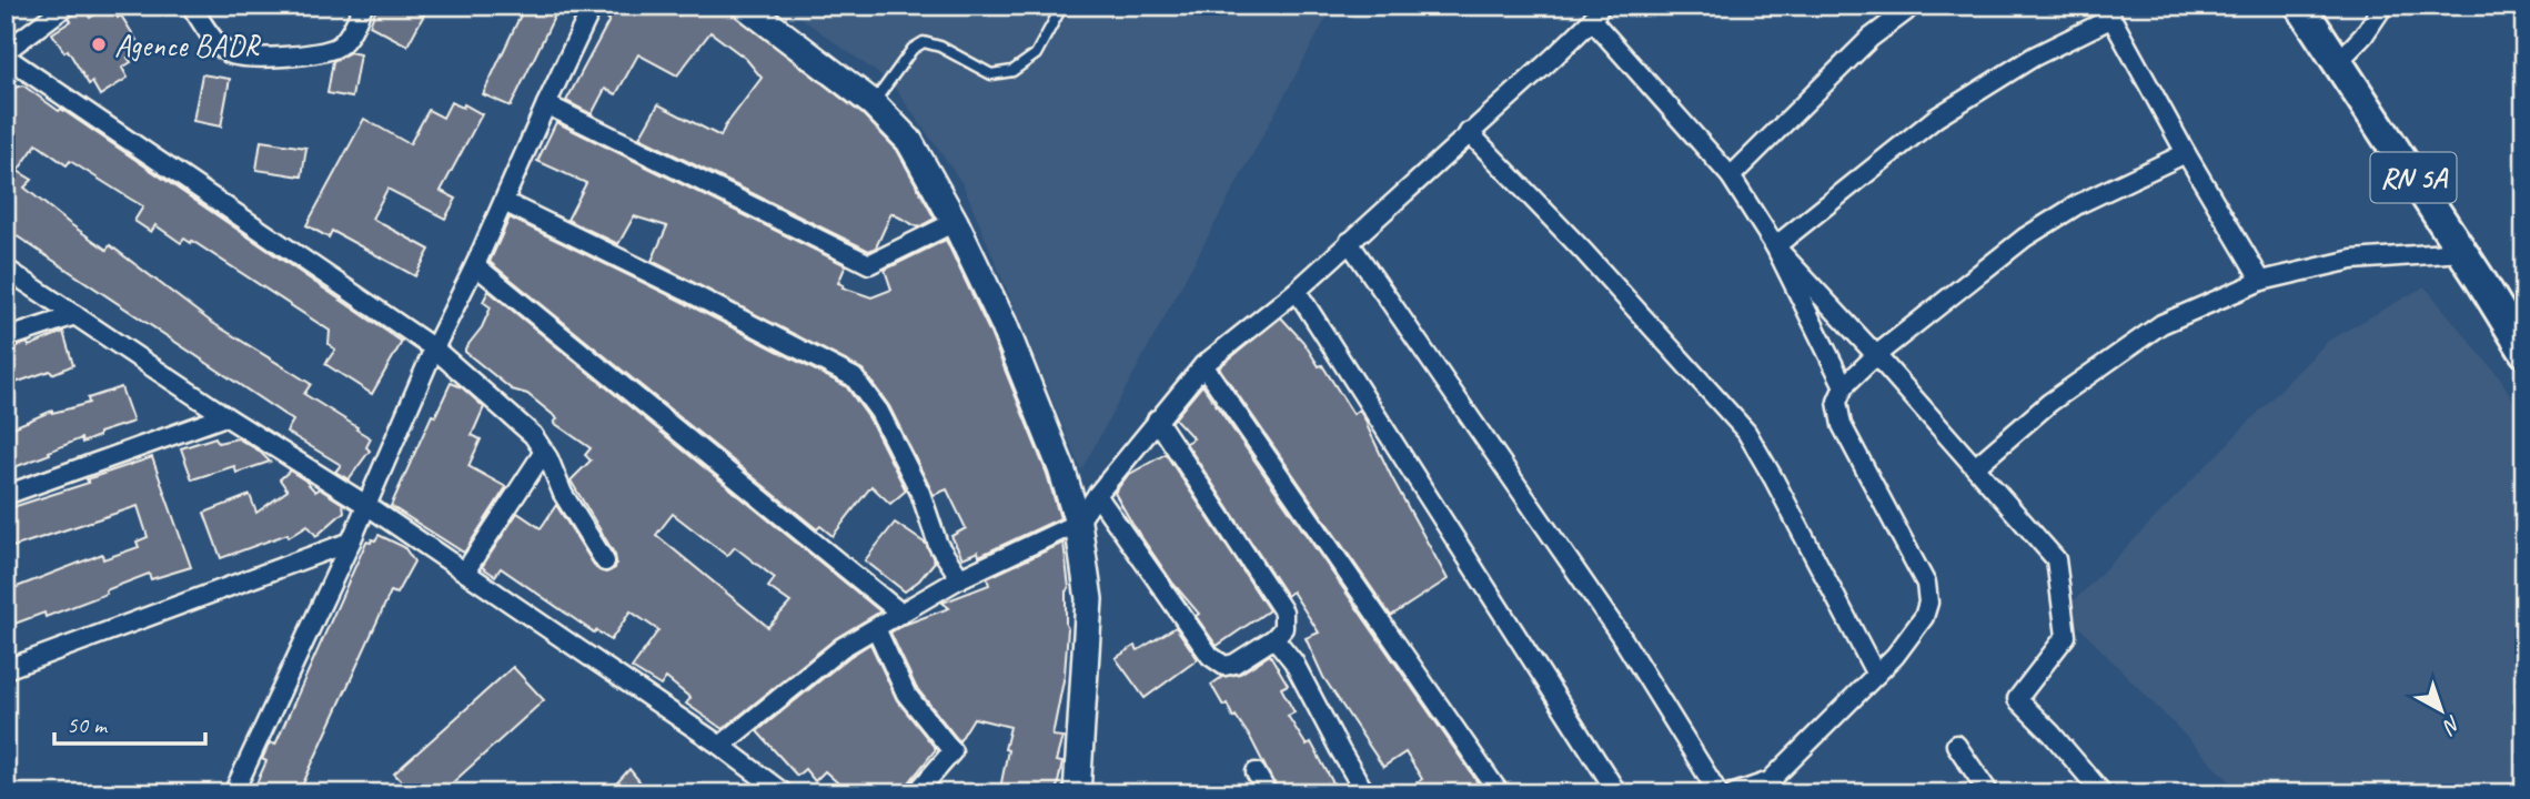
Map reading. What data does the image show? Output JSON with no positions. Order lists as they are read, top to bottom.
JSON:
{
  "streets": {
    "main road": ["RN 5A"]
  },
  "places": ["Agence BADR"],
  "scale_bar": "50 m",
  "north": "bottom right"
}
